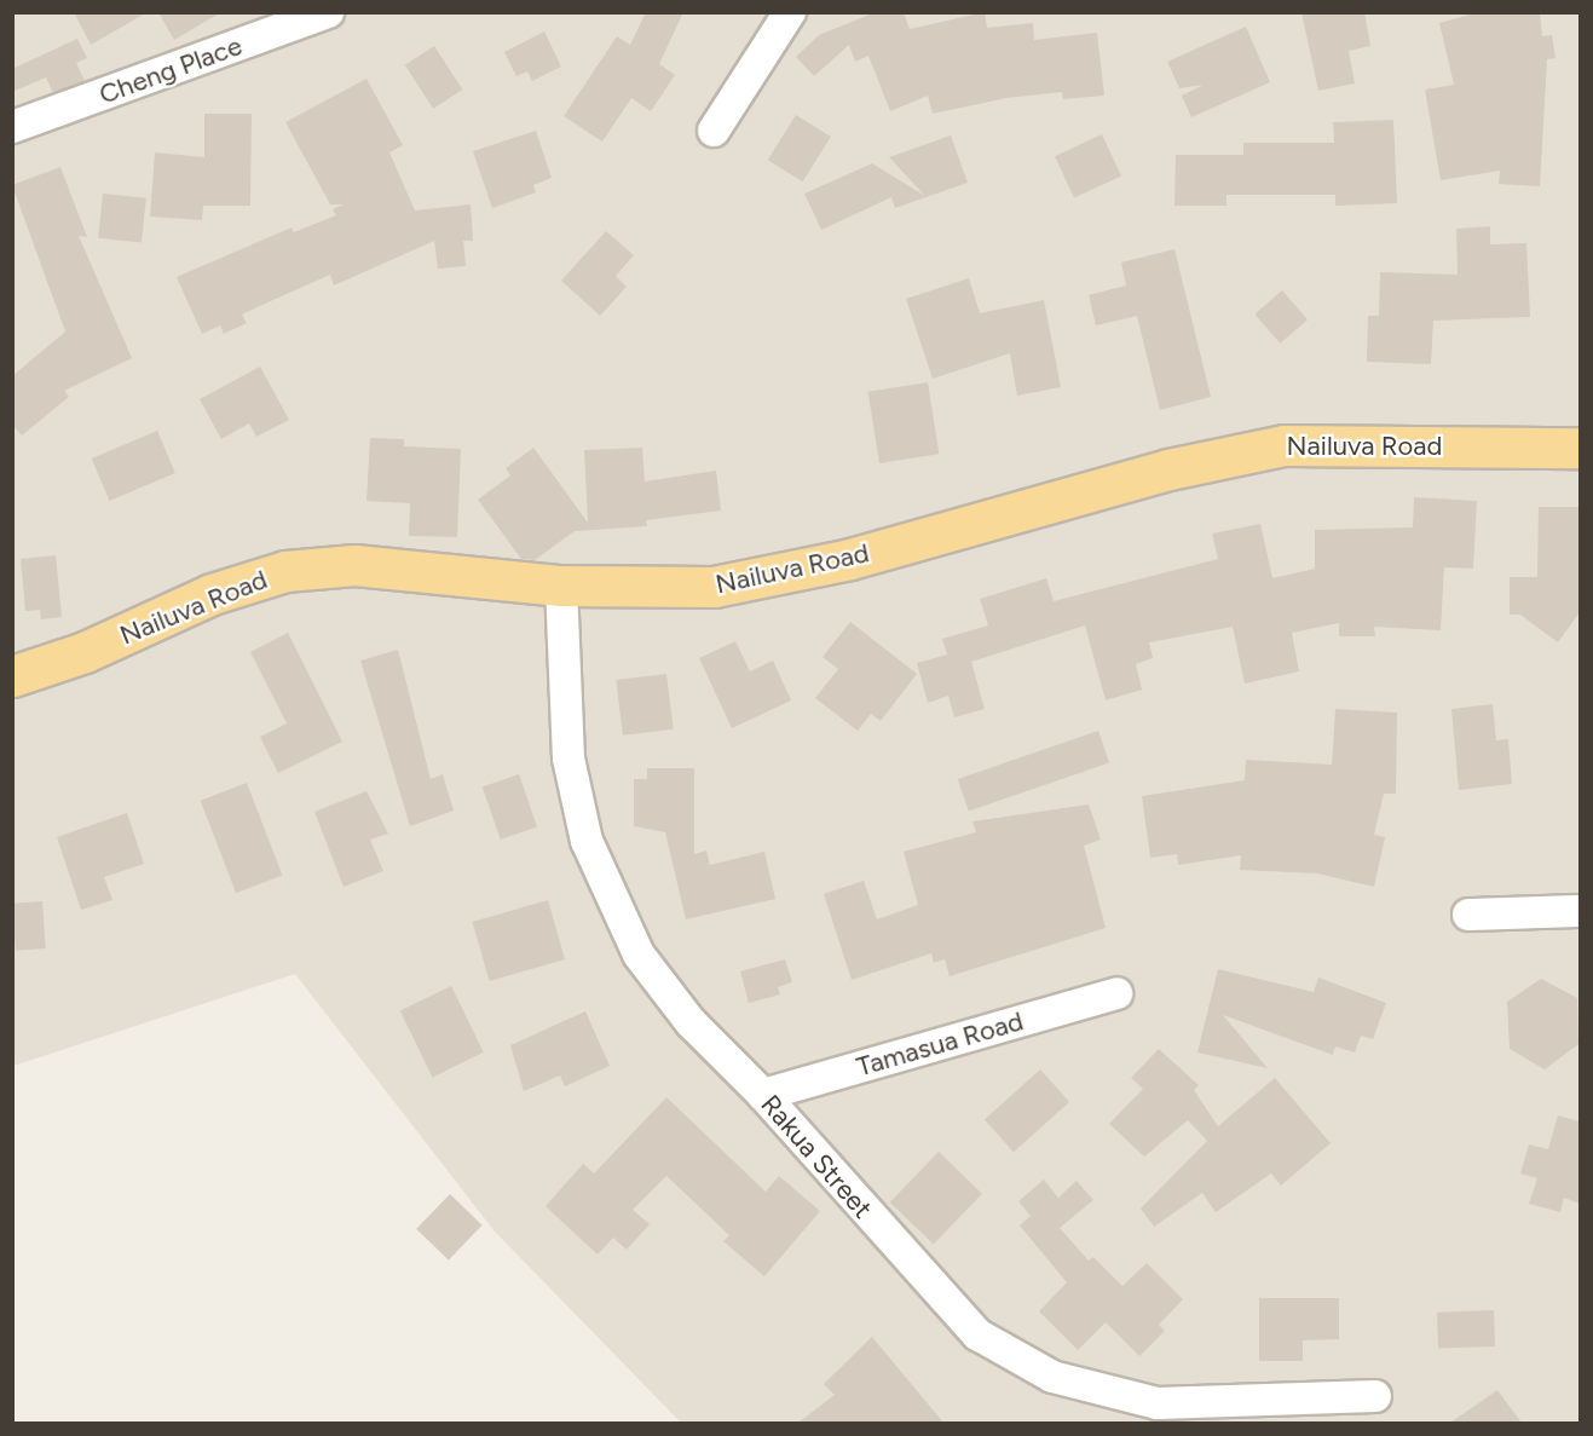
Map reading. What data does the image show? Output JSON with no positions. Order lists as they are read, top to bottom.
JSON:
{
  "streets": {
    "main road": ["Nailuva Road"],
    "street": ["Cheng Place", "Tamasua Road", "Rakua Street"]
  },
  "crossings": [
    ["Nailuva Road", "Rakua Street"],
    ["Tamasua Road", "Rakua Street"]
  ]
}
